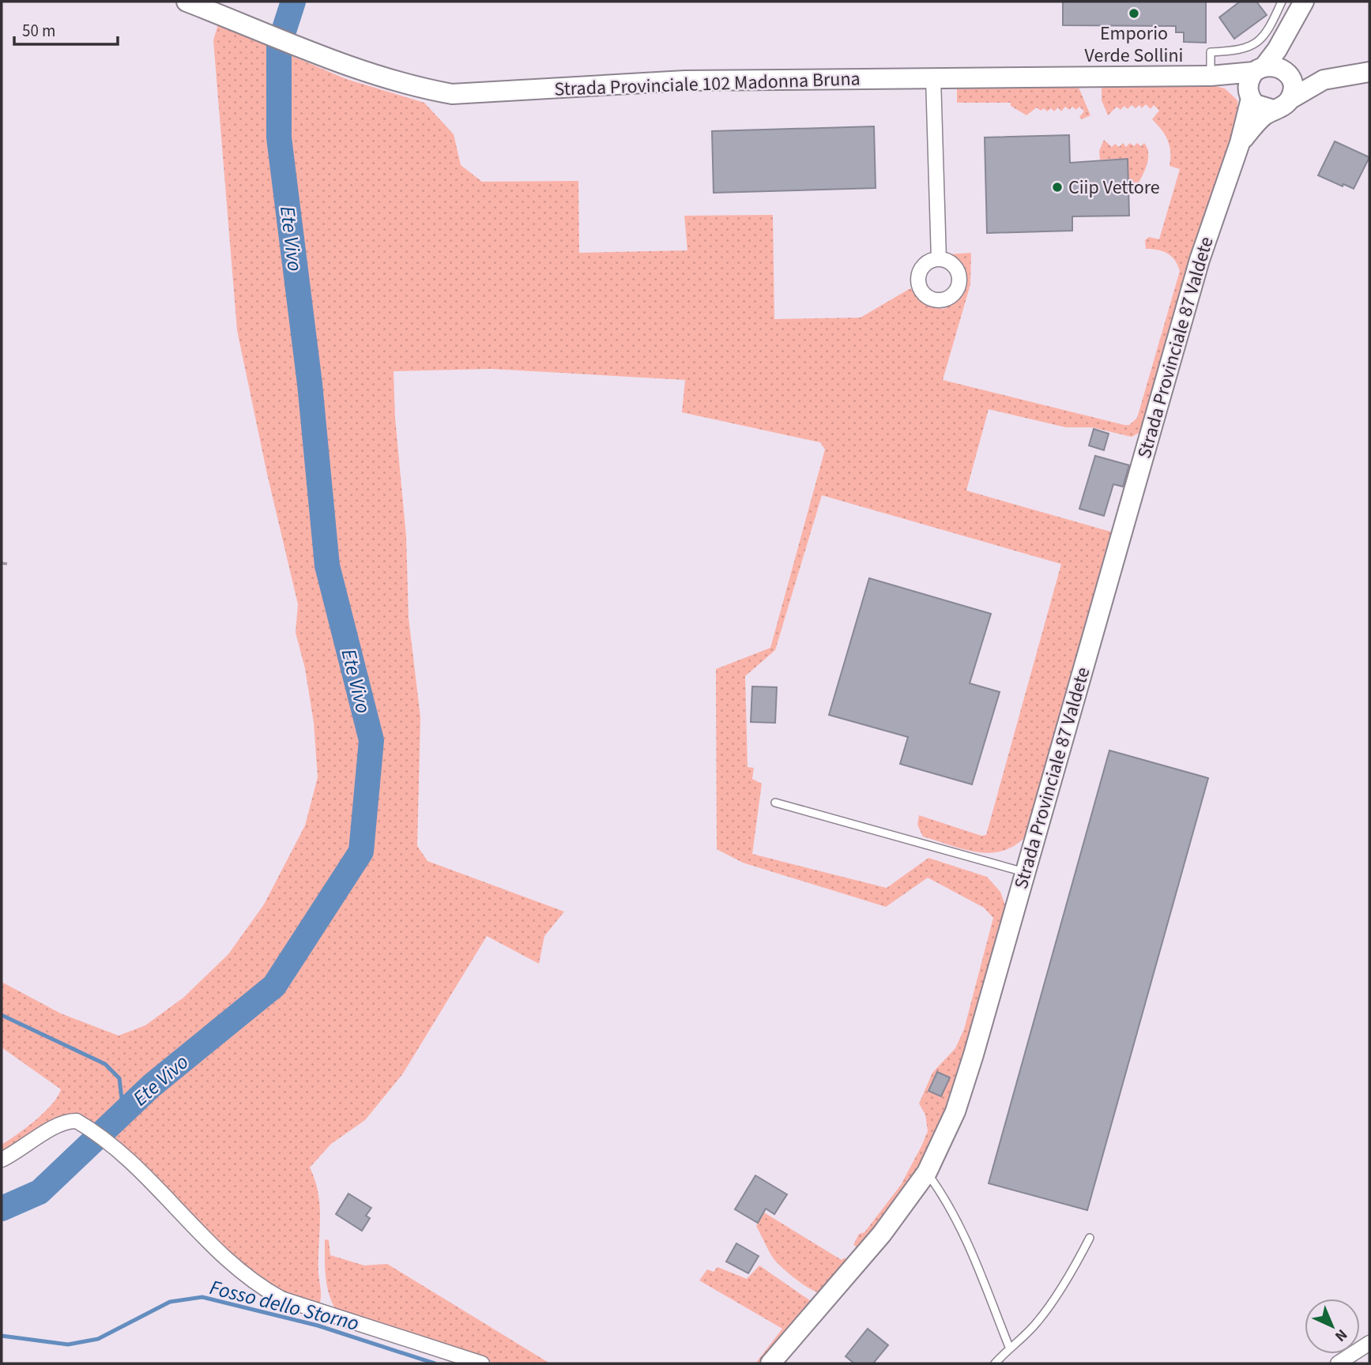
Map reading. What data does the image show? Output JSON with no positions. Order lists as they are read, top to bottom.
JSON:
{
  "streets": {
    "main road": ["Strada Provinciale 102 Madonna Bruna", "Strada Provinciale 87 Valdete"]
  },
  "crossings": [
    ["Strada Provinciale 102 Madonna Bruna", "Strada Provinciale 87 Valdete"]
  ],
  "water": ["Ete Vivo", "Fosso dello Storno"],
  "places": ["Emporio Verde Sollini", "Ciip Vettore"],
  "scale_bar": "50 m",
  "north": "bottom right"
}
